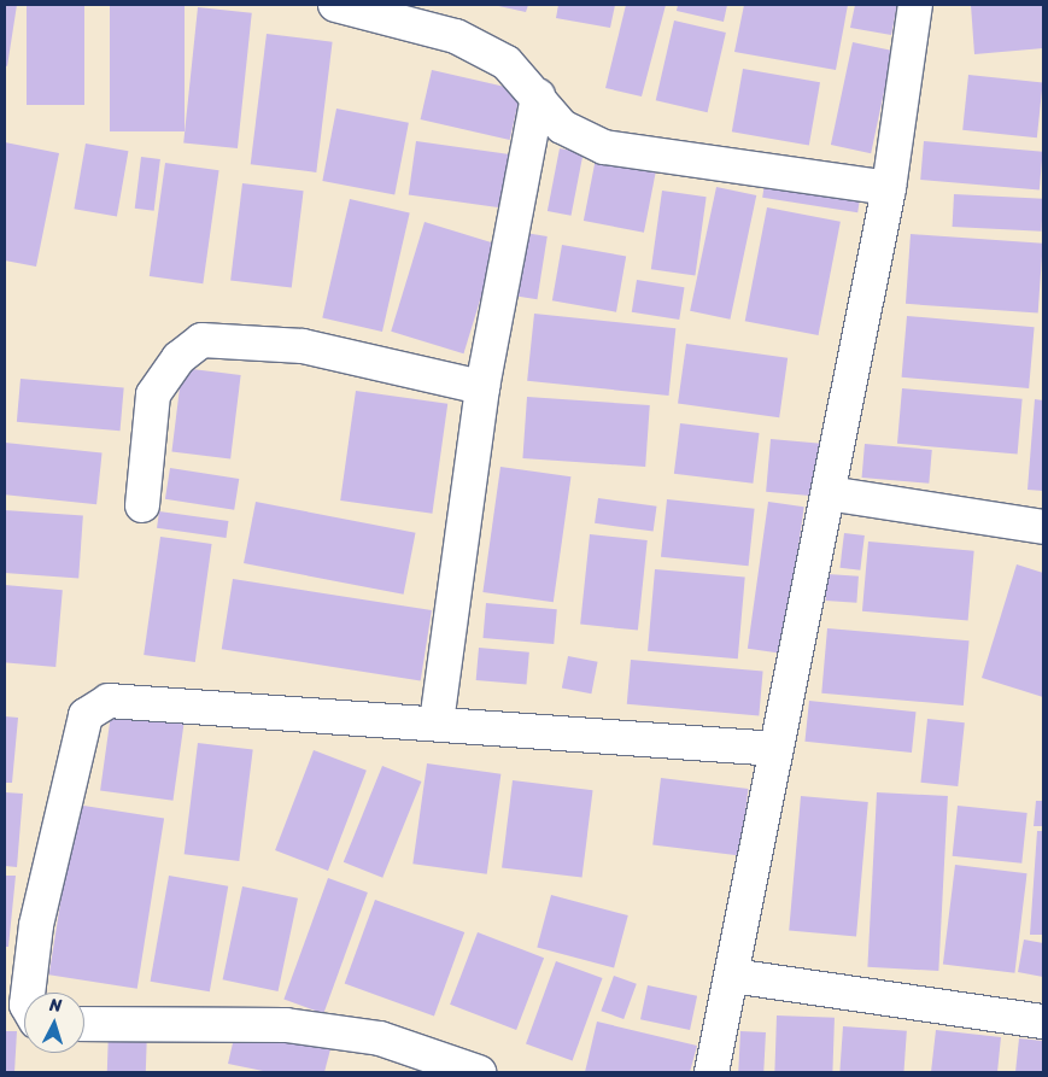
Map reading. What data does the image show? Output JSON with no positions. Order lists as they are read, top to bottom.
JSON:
{
  "north": "top"
}
